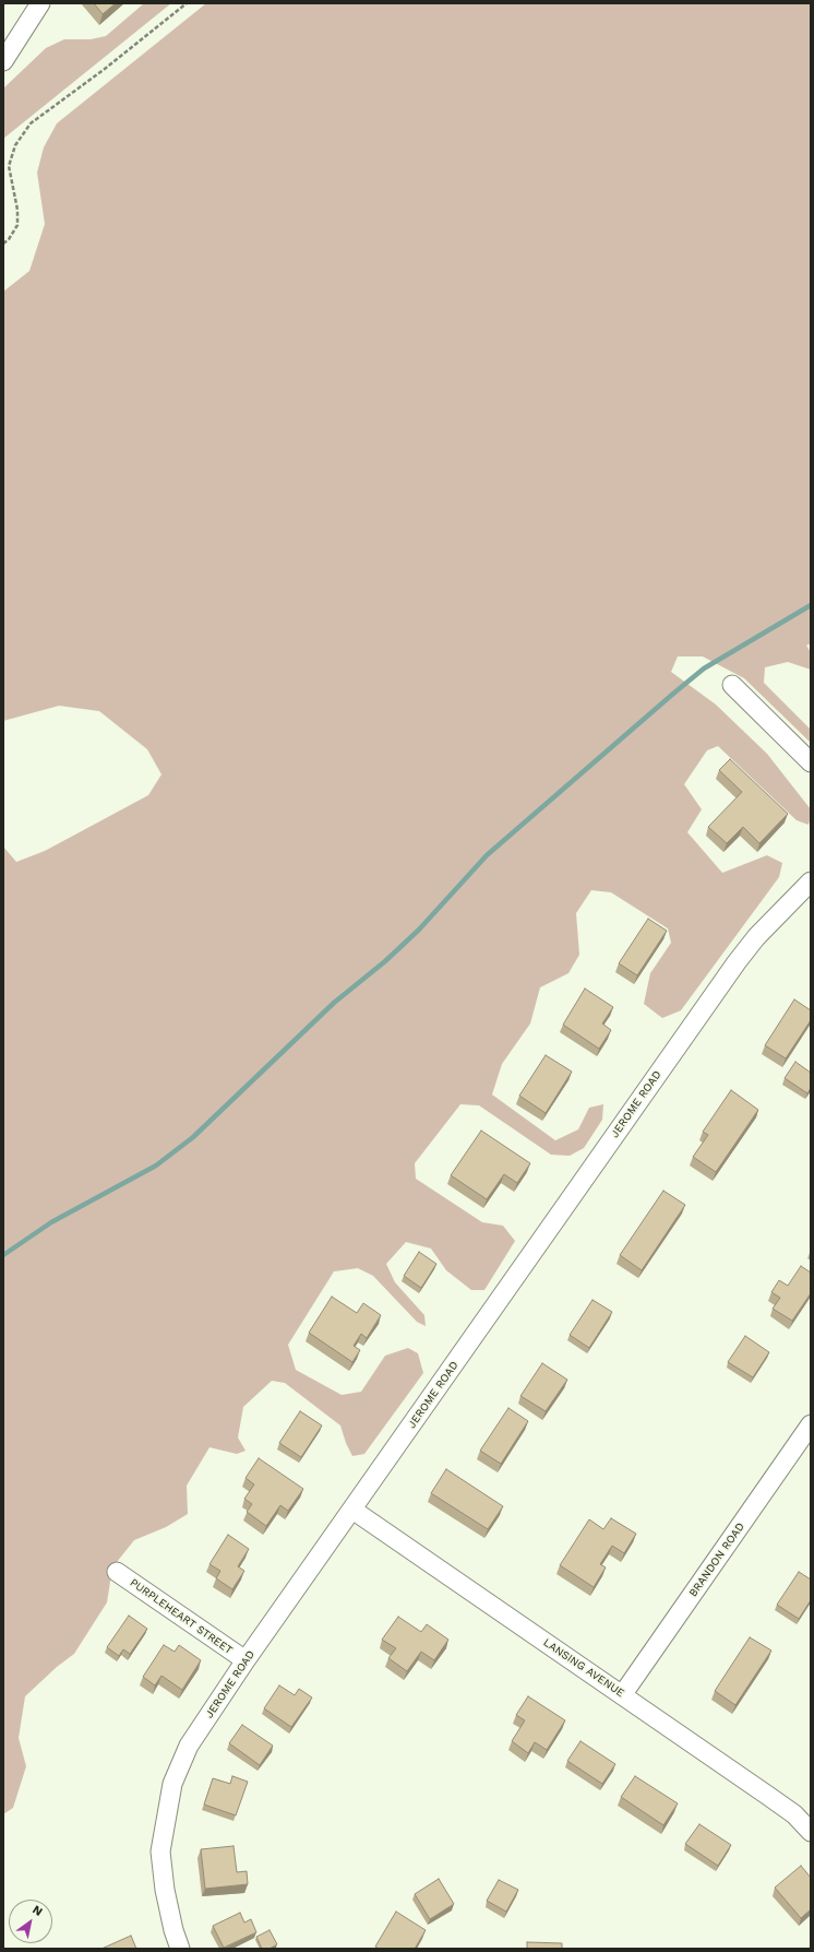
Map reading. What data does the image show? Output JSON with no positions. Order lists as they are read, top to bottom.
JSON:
{
  "streets": {
    "street": [
      "JEROME ROAD",
      "BRANDON ROAD",
      "PURPLEHEART STREET",
      "LANSING AVENUE"
    ]
  },
  "crossings": [
    ["JEROME ROAD", "PURPLEHEART STREET"],
    ["JEROME ROAD", "LANSING AVENUE"],
    ["BRANDON ROAD", "LANSING AVENUE"]
  ],
  "north": "top right"
}
